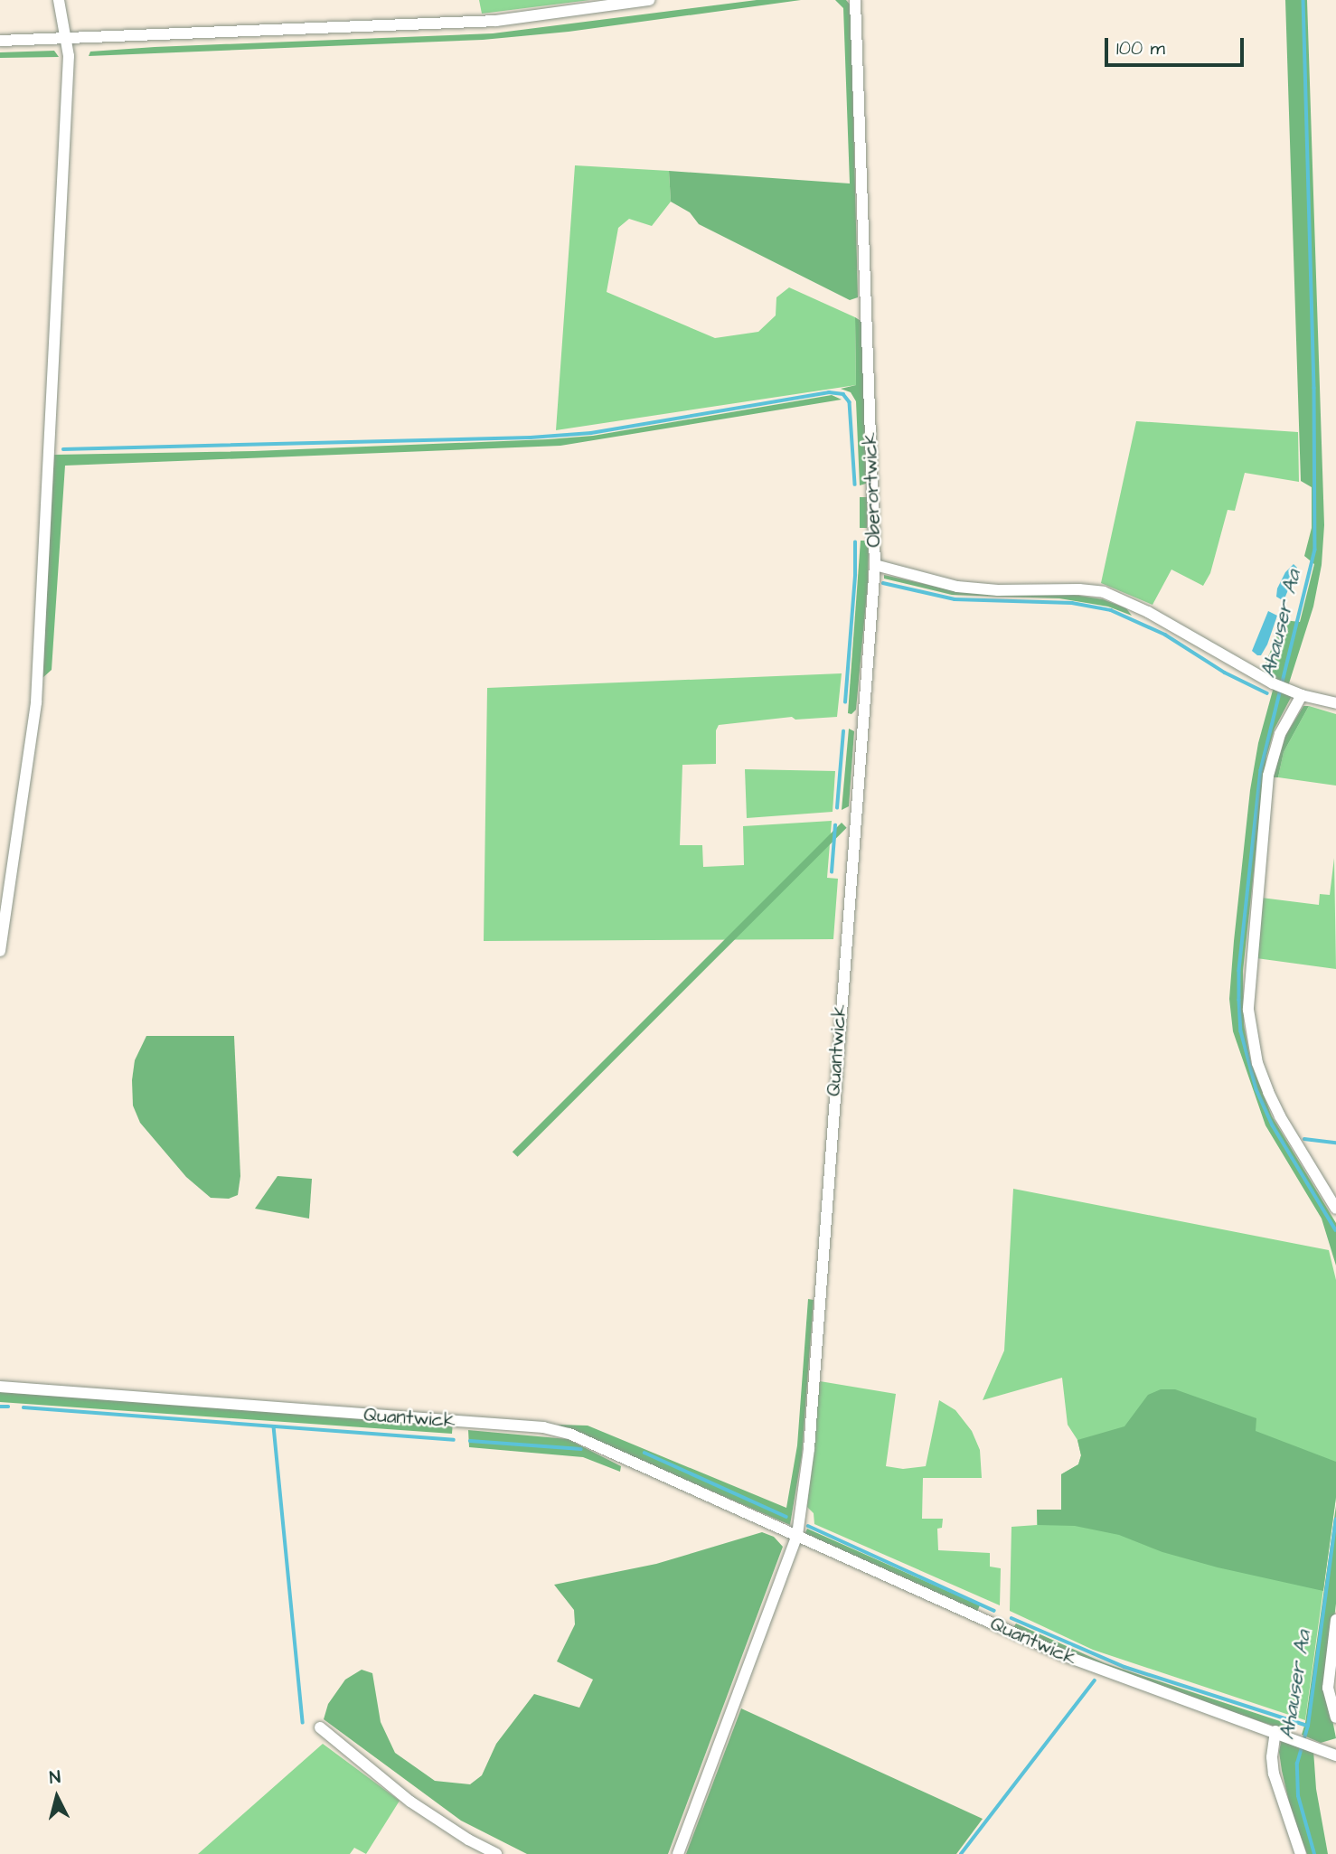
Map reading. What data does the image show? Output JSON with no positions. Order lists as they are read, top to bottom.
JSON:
{
  "streets": {
    "street": ["Oberortwick", "Quantwick"]
  },
  "crossings": [
    ["Oberortwick", "Quantwick"]
  ],
  "water": ["Ahauser Aa"],
  "scale_bar": "100 m",
  "north": "top"
}
